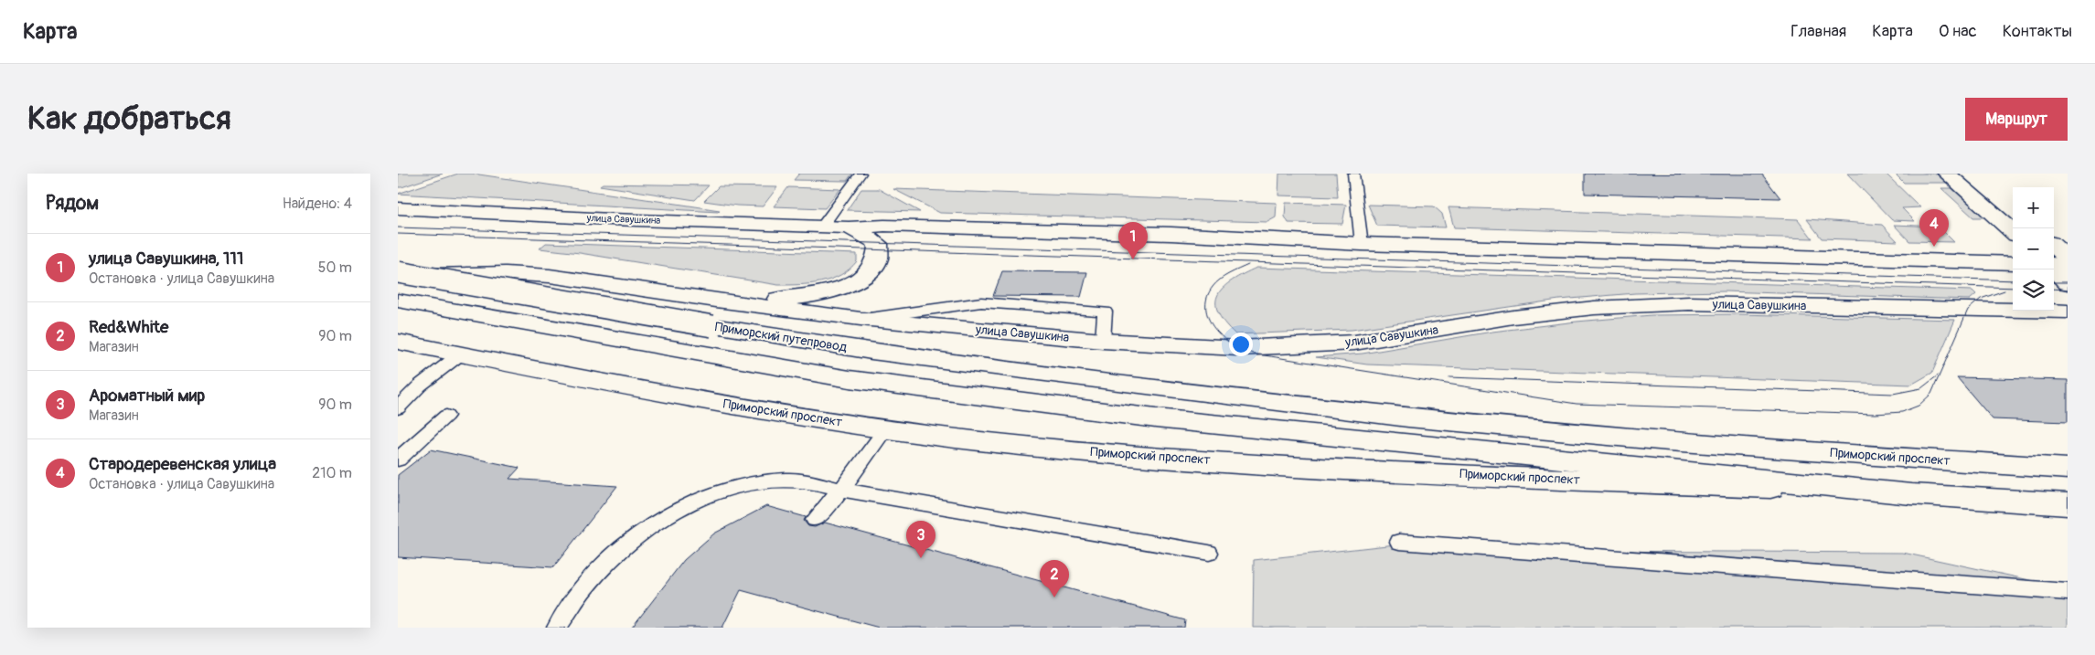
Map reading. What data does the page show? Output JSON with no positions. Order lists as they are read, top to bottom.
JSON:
{
  "streets": {
    "main road": ["улица Савушкина", "Приморский путепровод", "Приморский проспект"]
  },
  "crossings": [
    ["улица Савушкина", "Приморский путепровод"],
    ["Приморский путепровод", "Приморский проспект"]
  ],
  "page": {
    "header": "Карта",
    "nav": [
      "Главная",
      "Карта",
      "О нас",
      "Контакты"
    ],
    "buttons": "Маршрут",
    "title": "Как добраться",
    "heading": ["Рядом", "Найдено: 4"],
    "map_buttons": ["+", "−"],
    "pins": [
      "4",
      "1",
      "3",
      "2"
    ],
    "list": [
      {
        "mark": "1",
        "name": "улица Савушкина, 111",
        "note": "Остановка · улица Савушкина",
        "value": "50 m"
      },
      {
        "mark": "2",
        "name": "Red&White",
        "note": "Магазин",
        "value": "90 m"
      },
      {
        "mark": "3",
        "name": "Ароматный мир",
        "note": "Магазин",
        "value": "90 m"
      },
      {
        "mark": "4",
        "name": "Стародеревенская улица",
        "note": "Остановка · улица Савушкина",
        "value": "210 m"
      }
    ]
  }
}
